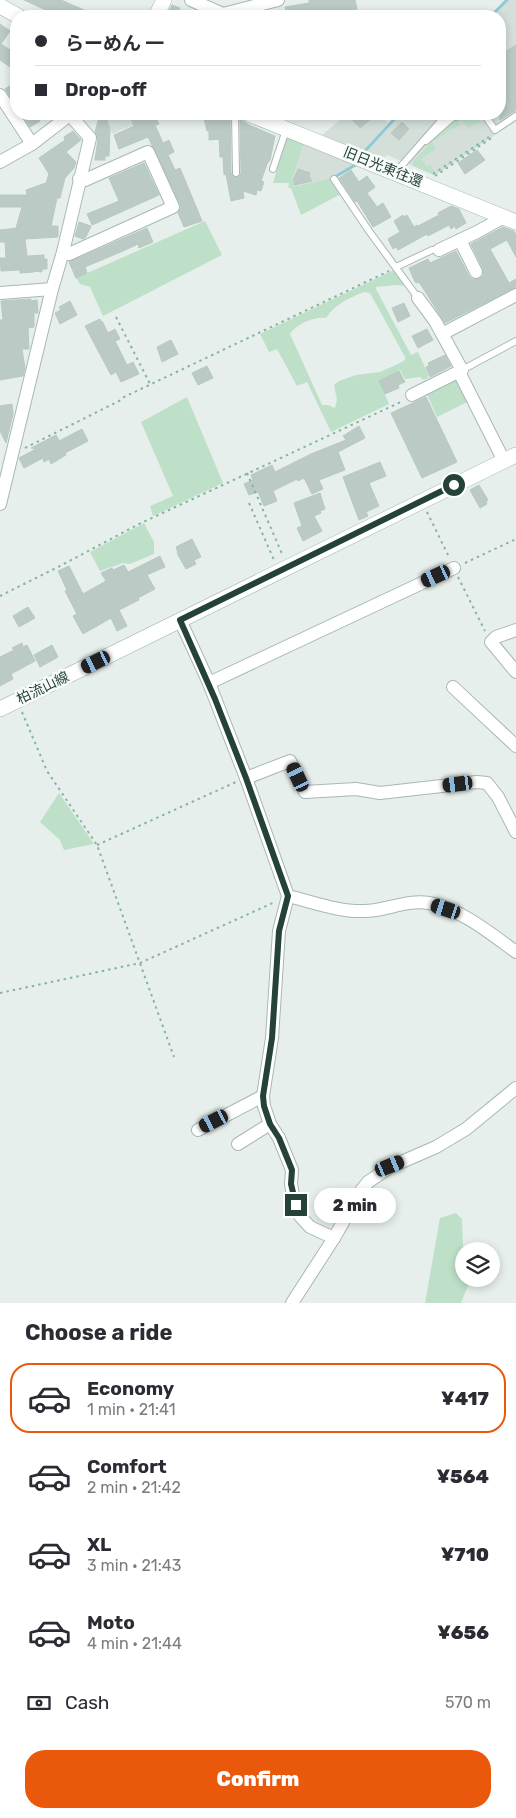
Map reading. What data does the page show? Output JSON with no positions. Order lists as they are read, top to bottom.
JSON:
{
  "streets": {
    "main road": ["旧日光東往還", "柏流山線"]
  },
  "page": {
    "banner": ["らーめん 一", "Drop-off"],
    "bubble": "2 min",
    "heading": "Choose a ride",
    "list": [
      {
        "name": "Economy",
        "note": "1 min · 21:41",
        "value": "¥417"
      },
      {
        "name": "Comfort",
        "note": "2 min · 21:42",
        "value": "¥564"
      },
      {
        "name": "XL",
        "note": "3 min · 21:43",
        "value": "¥710"
      },
      {
        "name": "Moto",
        "note": "4 min · 21:44",
        "value": "¥656"
      }
    ],
    "pay": ["Cash", "570 m"],
    "buttons": "Confirm"
  }
}
